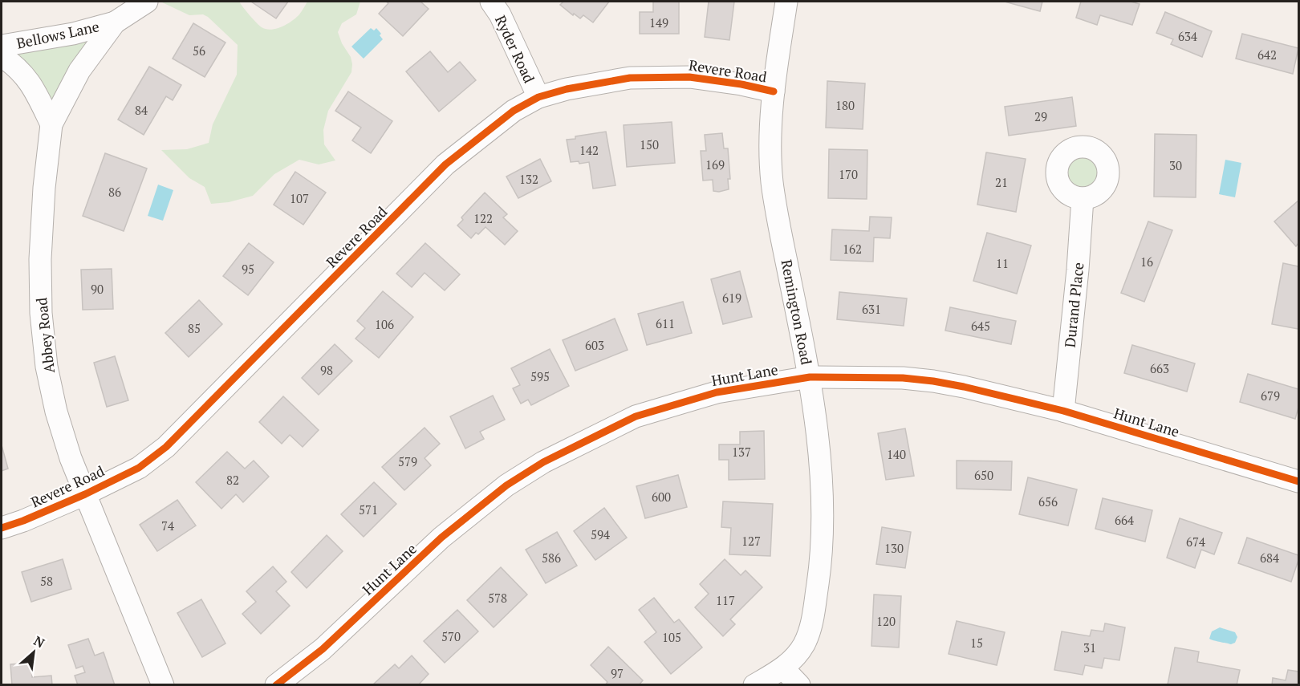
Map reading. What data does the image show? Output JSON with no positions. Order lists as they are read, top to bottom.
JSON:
{
  "streets": {
    "street": [
      "Bellows Lane",
      "Ryder Road",
      "Revere Road",
      "Durand Place",
      "Remington Road",
      "Abbey Road",
      "Hunt Lane"
    ]
  },
  "crossings": [
    ["Bellows Lane", "Abbey Road"],
    ["Ryder Road", "Revere Road"],
    ["Revere Road", "Remington Road"],
    ["Revere Road", "Abbey Road"],
    ["Durand Place", "Hunt Lane"],
    ["Remington Road", "Hunt Lane"]
  ],
  "house_numbers": [
    "149",
    "634",
    "56",
    "642",
    "180",
    "84",
    "29",
    "150",
    "142",
    "169",
    "30",
    "170",
    "132",
    "21",
    "86",
    "107",
    "122",
    "162",
    "16",
    "11",
    "95",
    "90",
    "619",
    "631",
    "611",
    "106",
    "645",
    "85",
    "603",
    "663",
    "98",
    "595",
    "679",
    "137",
    "140",
    "579",
    "650",
    "82",
    "600",
    "656",
    "571",
    "664",
    "74",
    "594",
    "127",
    "674",
    "130",
    "586",
    "684",
    "58",
    "578",
    "117",
    "120",
    "570",
    "105",
    "15",
    "31",
    "97"
  ],
  "north": "top right"
}
